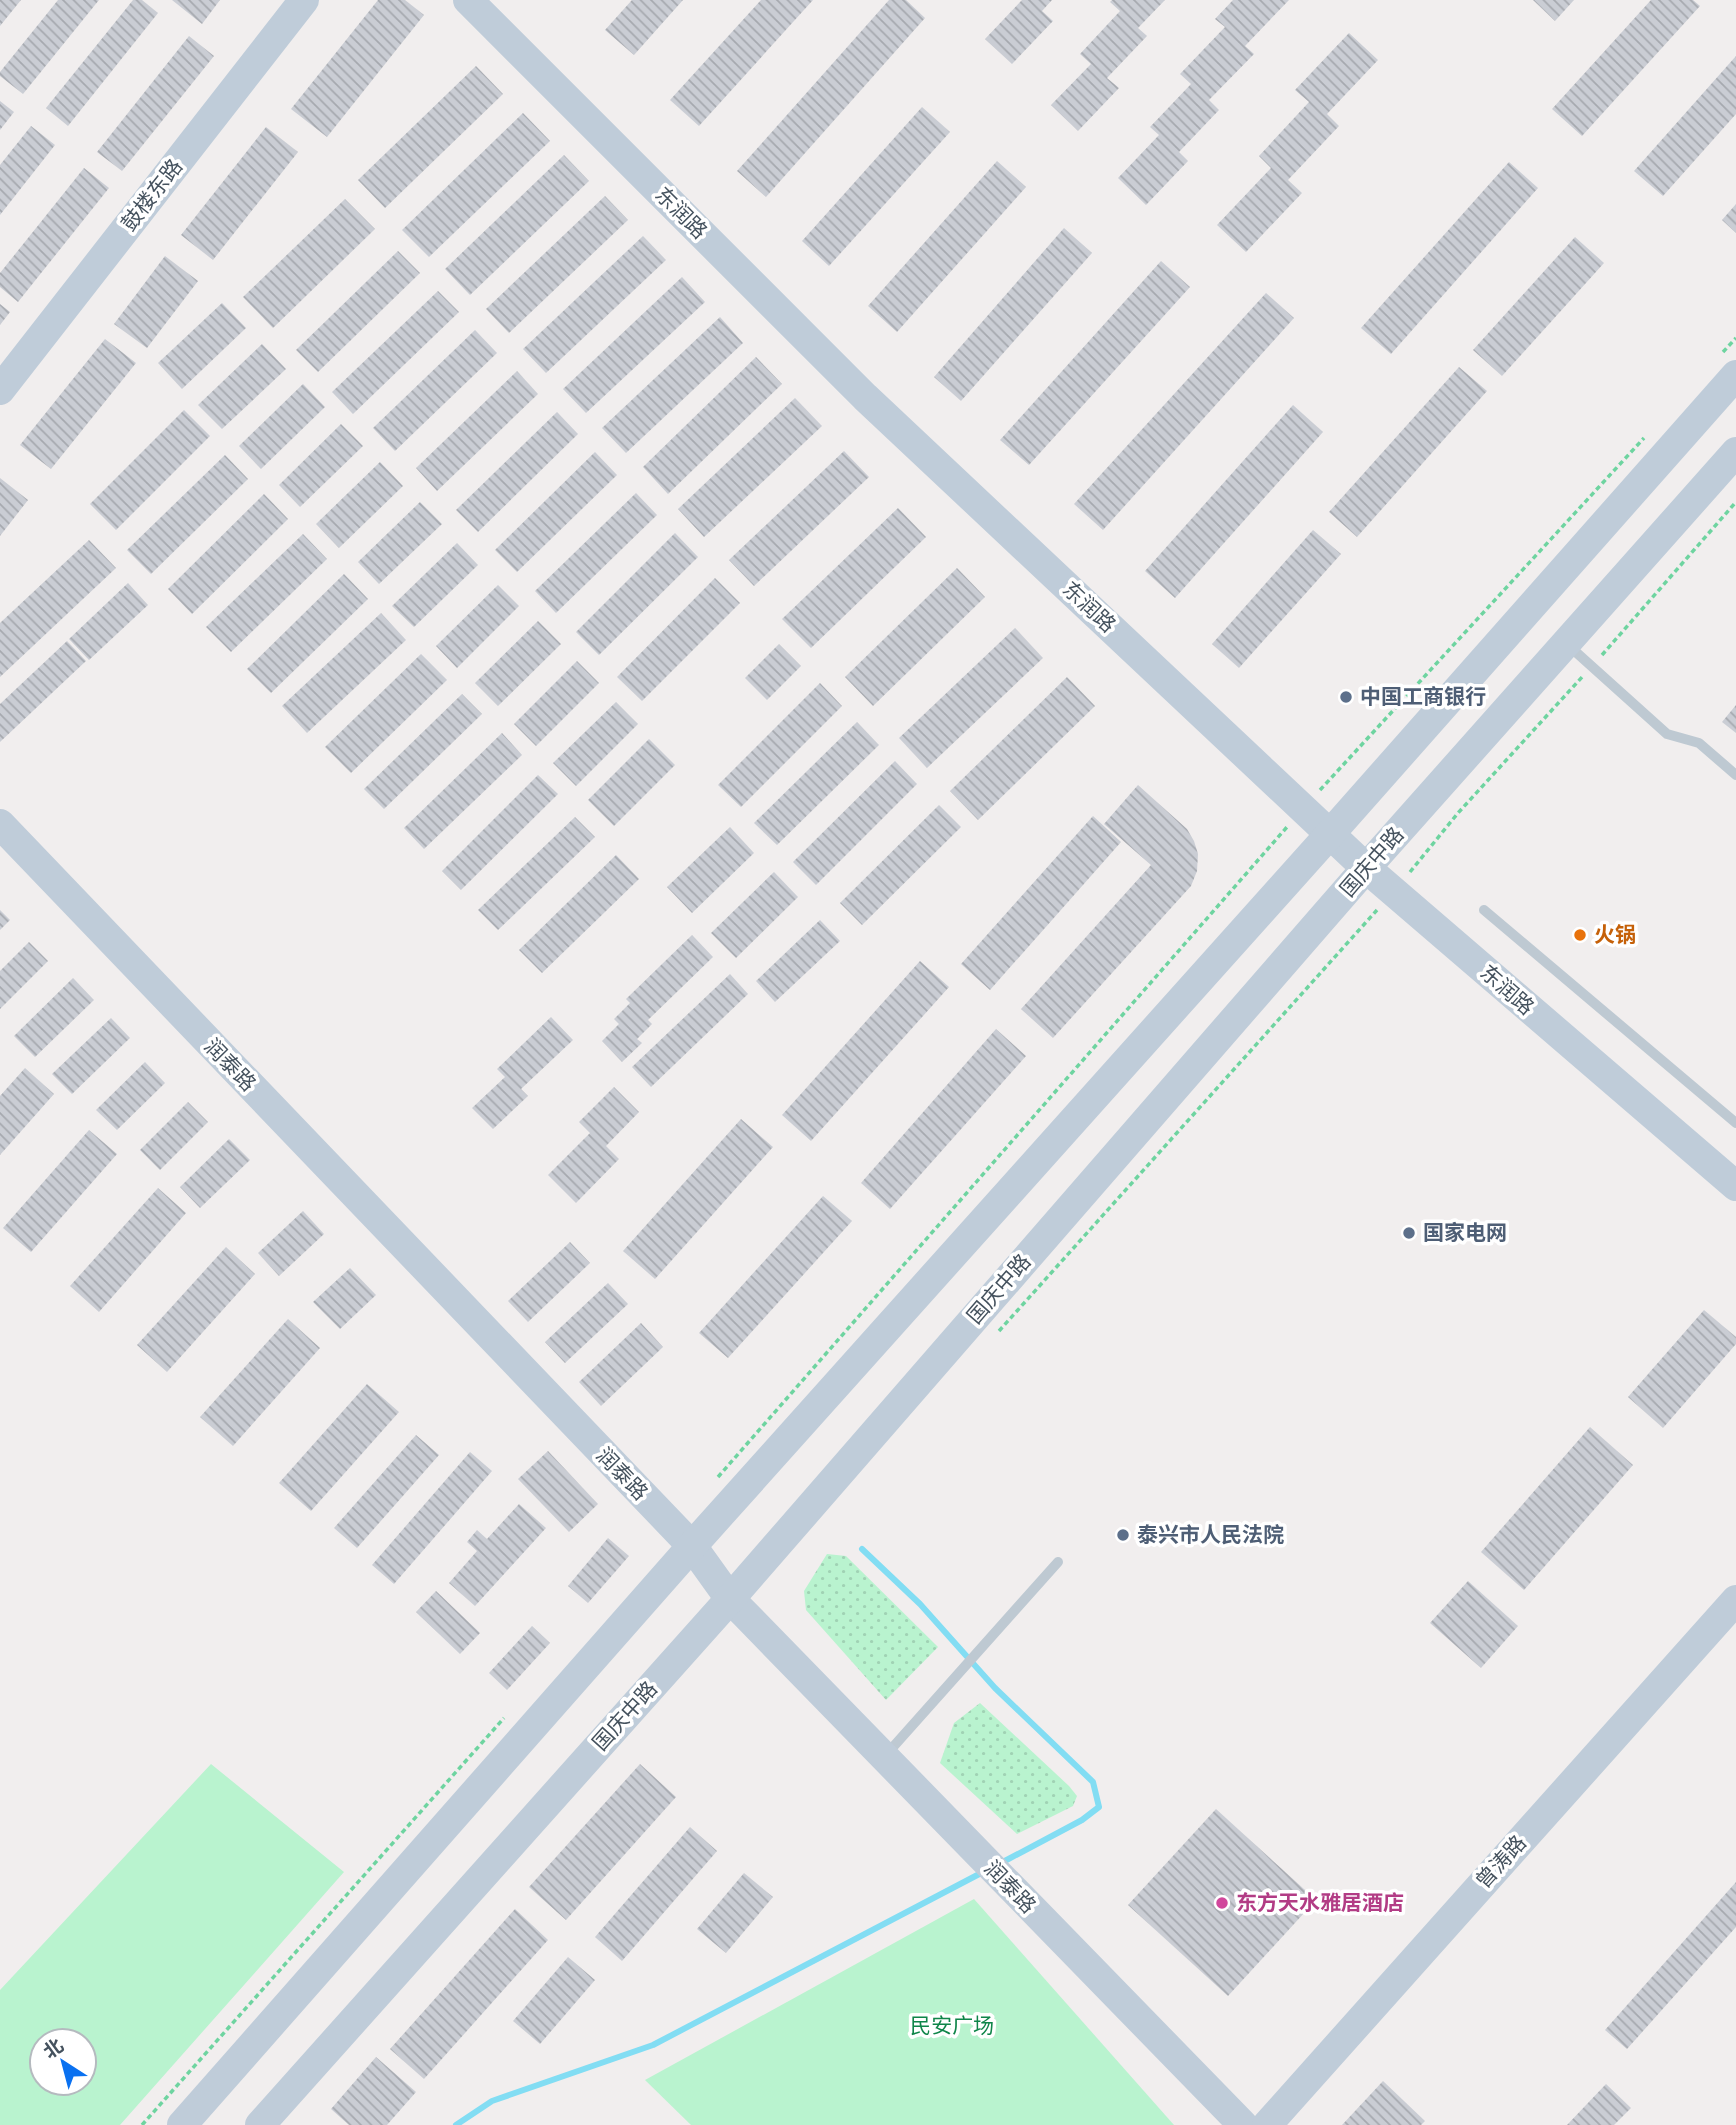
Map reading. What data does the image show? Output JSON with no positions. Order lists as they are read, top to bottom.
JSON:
{
  "streets": {
    "street": [
      "鼓楼东路",
      "东润路",
      "国庆中路",
      "润泰路",
      "曾涛路"
    ]
  },
  "crossings": [
    ["东润路", "国庆中路"],
    ["国庆中路", "润泰路"]
  ],
  "parks": ["民安广场"],
  "places": [
    "中国工商银行",
    "火锅",
    "国家电网",
    "泰兴市人民法院",
    "东方天水雅居酒店"
  ],
  "north": "top left"
}
